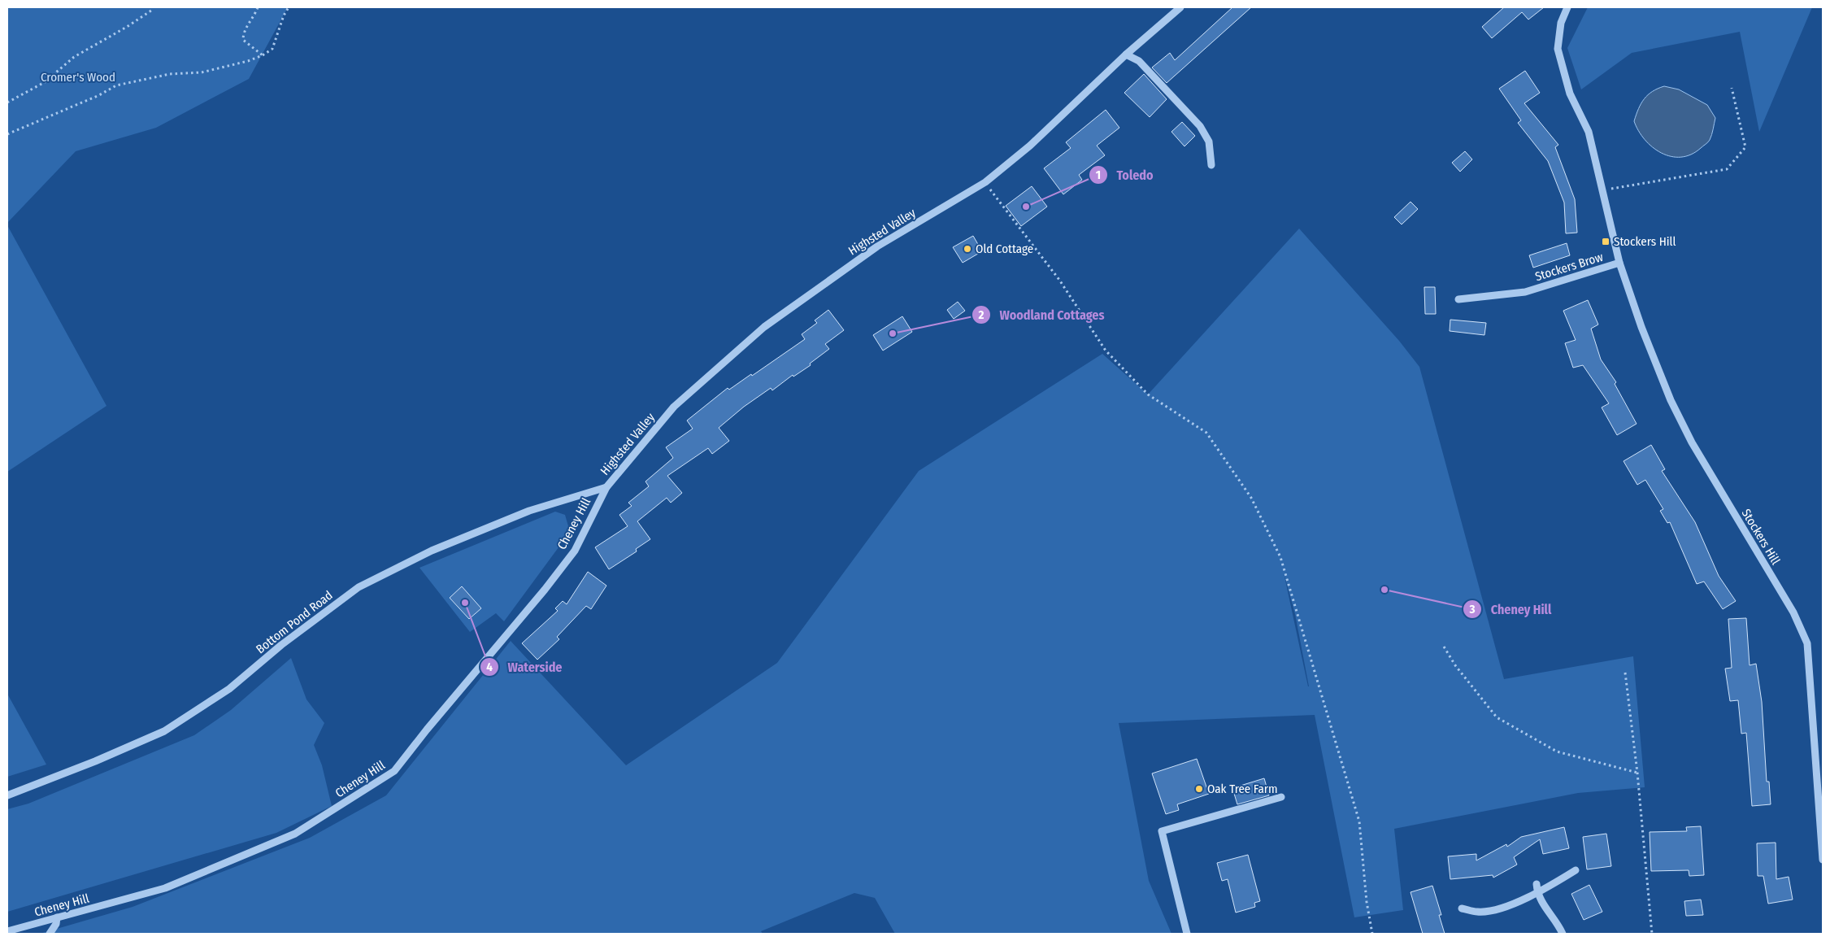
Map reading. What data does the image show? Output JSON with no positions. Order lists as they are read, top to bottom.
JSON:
{
  "streets": {
    "street": [
      "Highsted Valley",
      "Stockers Brow",
      "Cheney Hill",
      "Stockers Hill",
      "Bottom Pond Road"
    ]
  },
  "crossings": [
    ["Highsted Valley", "Cheney Hill"],
    ["Highsted Valley", "Bottom Pond Road"],
    ["Stockers Brow", "Stockers Hill"],
    ["Cheney Hill", "Bottom Pond Road"]
  ],
  "parks": ["Cromer's Wood"],
  "places": {
    "other": [
      "Toledo",
      "Old Cottage",
      "Woodland Cottages",
      "Cheney Hill",
      "Waterside",
      "Oak Tree Farm"
    ],
    "transit": ["Stockers Hill"]
  }
}
